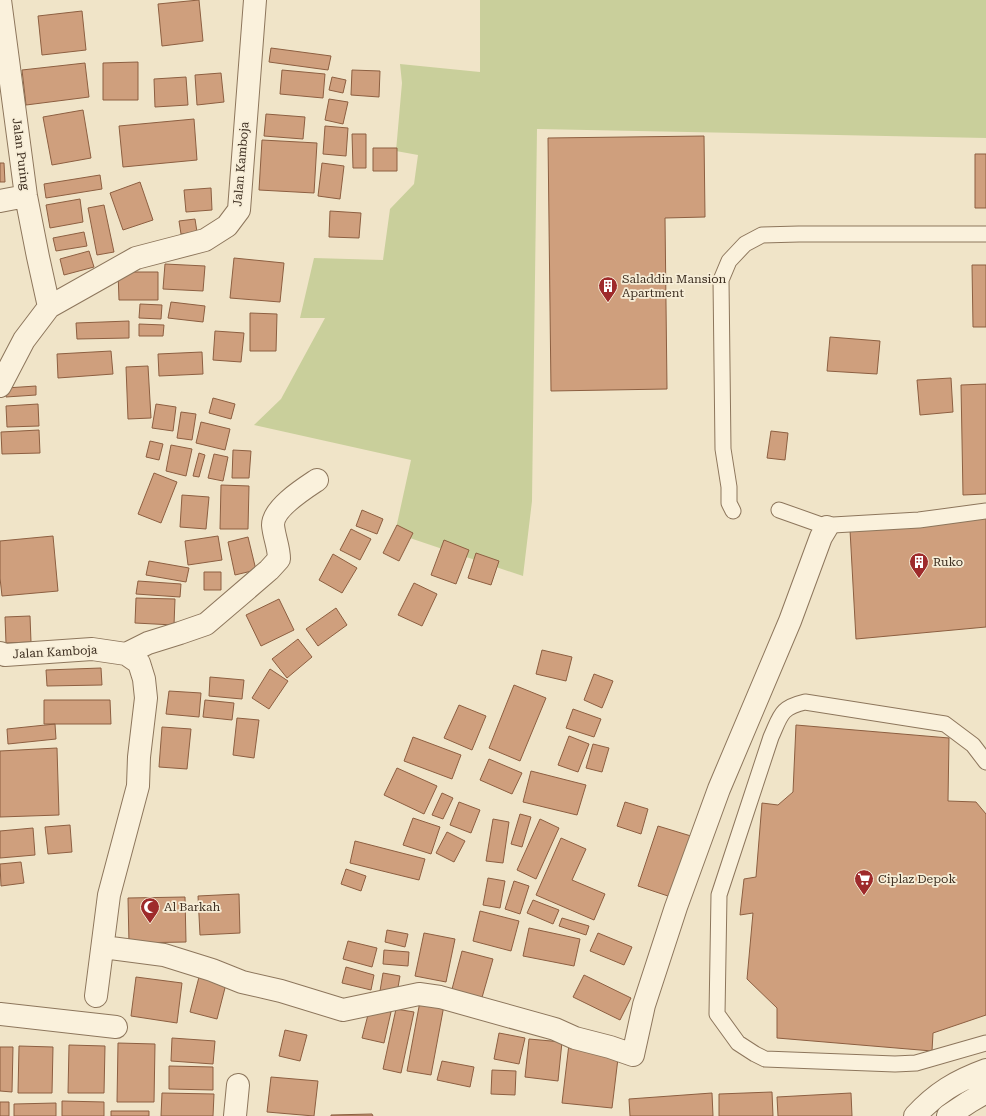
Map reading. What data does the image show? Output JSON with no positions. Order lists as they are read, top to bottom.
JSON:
{
  "streets": {
    "street": ["Jalan Puring", "Jalan Kamboja"]
  },
  "crossings": [
    ["Jalan Puring", "Jalan Kamboja"]
  ],
  "places": {
    "building": ["Saladdin Mansion Apartment", "Ruko"],
    "supermarket": ["Ciplaz Depok"],
    "mosque": ["Al Barkah"]
  }
}
